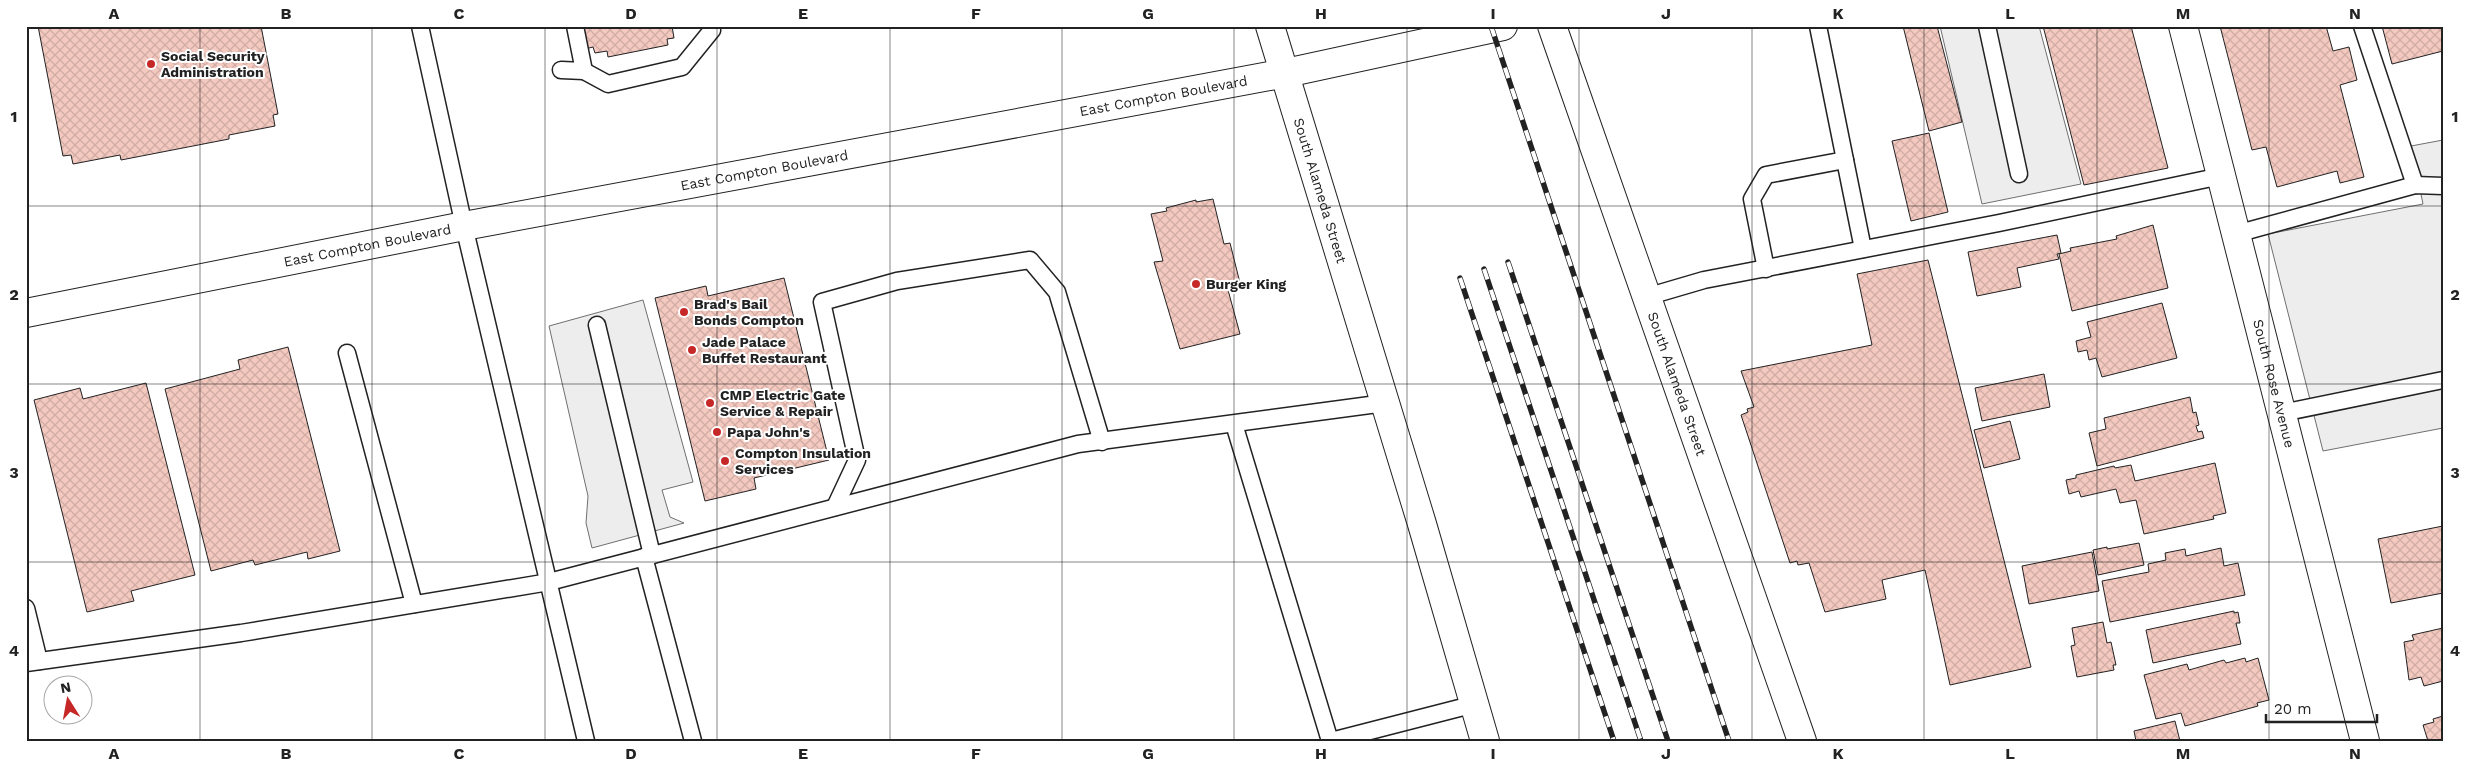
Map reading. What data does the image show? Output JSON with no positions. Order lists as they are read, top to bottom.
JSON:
{
  "streets": {
    "main road": ["East Compton Boulevard", "South Alameda Street", "South Rose Avenue"]
  },
  "crossings": [
    ["East Compton Boulevard", "South Alameda Street"]
  ],
  "places": [
    "Social Security Administration",
    "Burger King",
    "Brad's Bail Bonds Compton",
    "Jade Palace Buffet Restaurant",
    "CMP Electric Gate Service & Repair",
    "Papa John's",
    "Compton Insulation Services"
  ],
  "scale_bar": "20 m",
  "north": "top",
  "grid": {
    "columns": [
      "A",
      "B",
      "C",
      "D",
      "E",
      "F",
      "G",
      "H",
      "I",
      "J",
      "K",
      "L",
      "M",
      "N"
    ],
    "rows": [
      "1",
      "2",
      "3",
      "4"
    ]
  }
}
